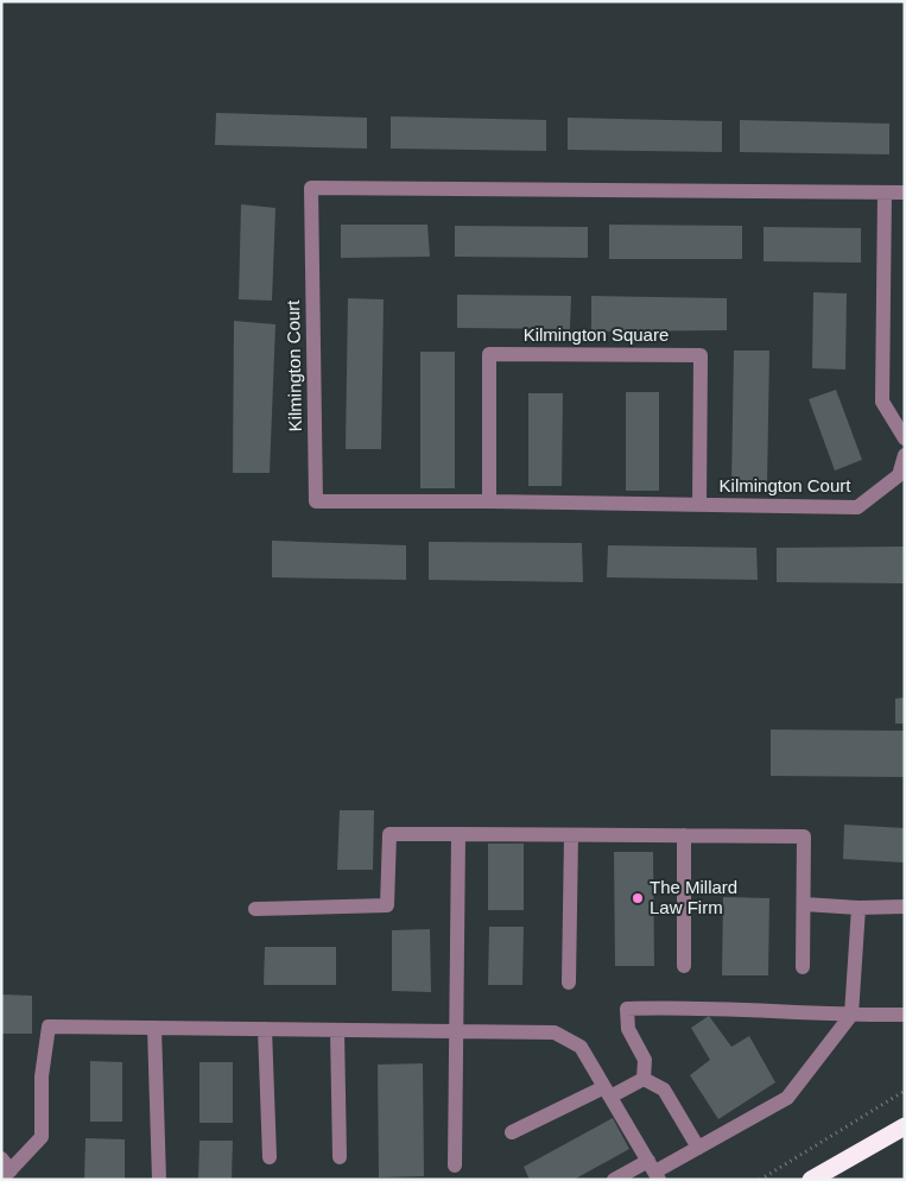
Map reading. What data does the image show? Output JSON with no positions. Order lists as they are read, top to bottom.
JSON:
{
  "streets": {
    "street": ["Kilmington Square", "Kilmington Court"]
  },
  "crossings": [
    ["Kilmington Square", "Kilmington Court"]
  ],
  "places": ["The Millard Law Firm"]
}
